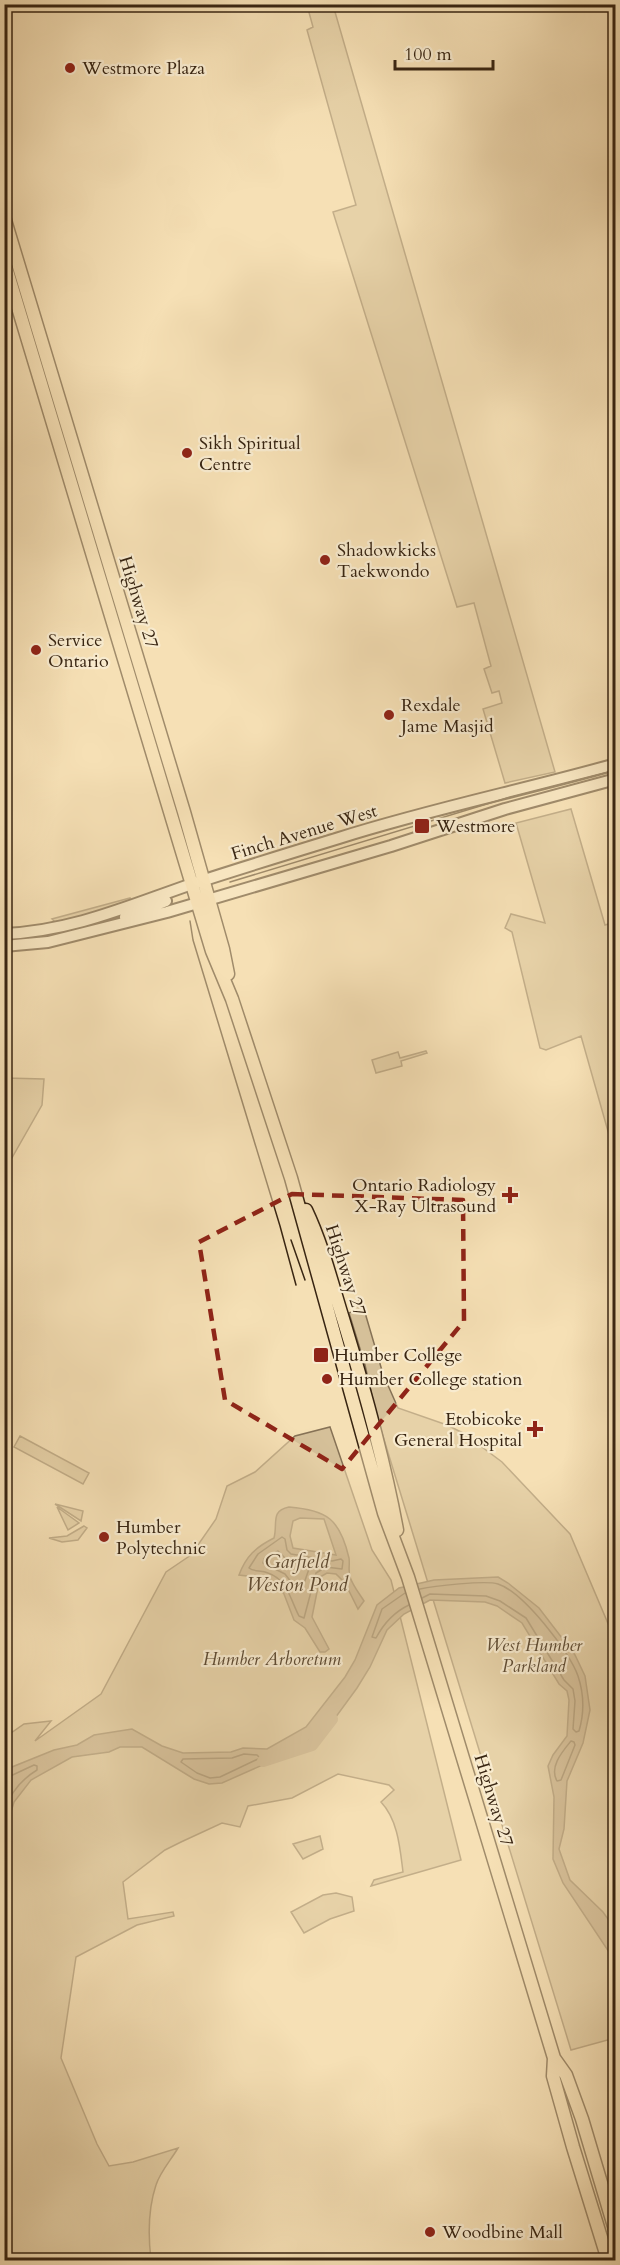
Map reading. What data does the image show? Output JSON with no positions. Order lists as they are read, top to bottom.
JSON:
{
  "streets": {
    "main road": ["Highway 27", "Finch Avenue West"]
  },
  "crossings": [
    ["Highway 27", "Finch Avenue West"]
  ],
  "water": ["Garfield Weston Pond"],
  "parks": ["West Humber Parkland", "Humber Arboretum"],
  "places": {
    "other": [
      "Westmore Plaza",
      "Sikh Spiritual Centre",
      "Shadowkicks Taekwondo",
      "Service Ontario",
      "Rexdale Jame Masjid",
      "Humber College station",
      "Humber Polytechnic",
      "Woodbine Mall"
    ],
    "transit": ["Westmore", "Humber College"],
    "health": ["Ontario Radiology X-Ray Ultrasound", "Etobicoke General Hospital"]
  },
  "scale_bar": "100 m"
}
